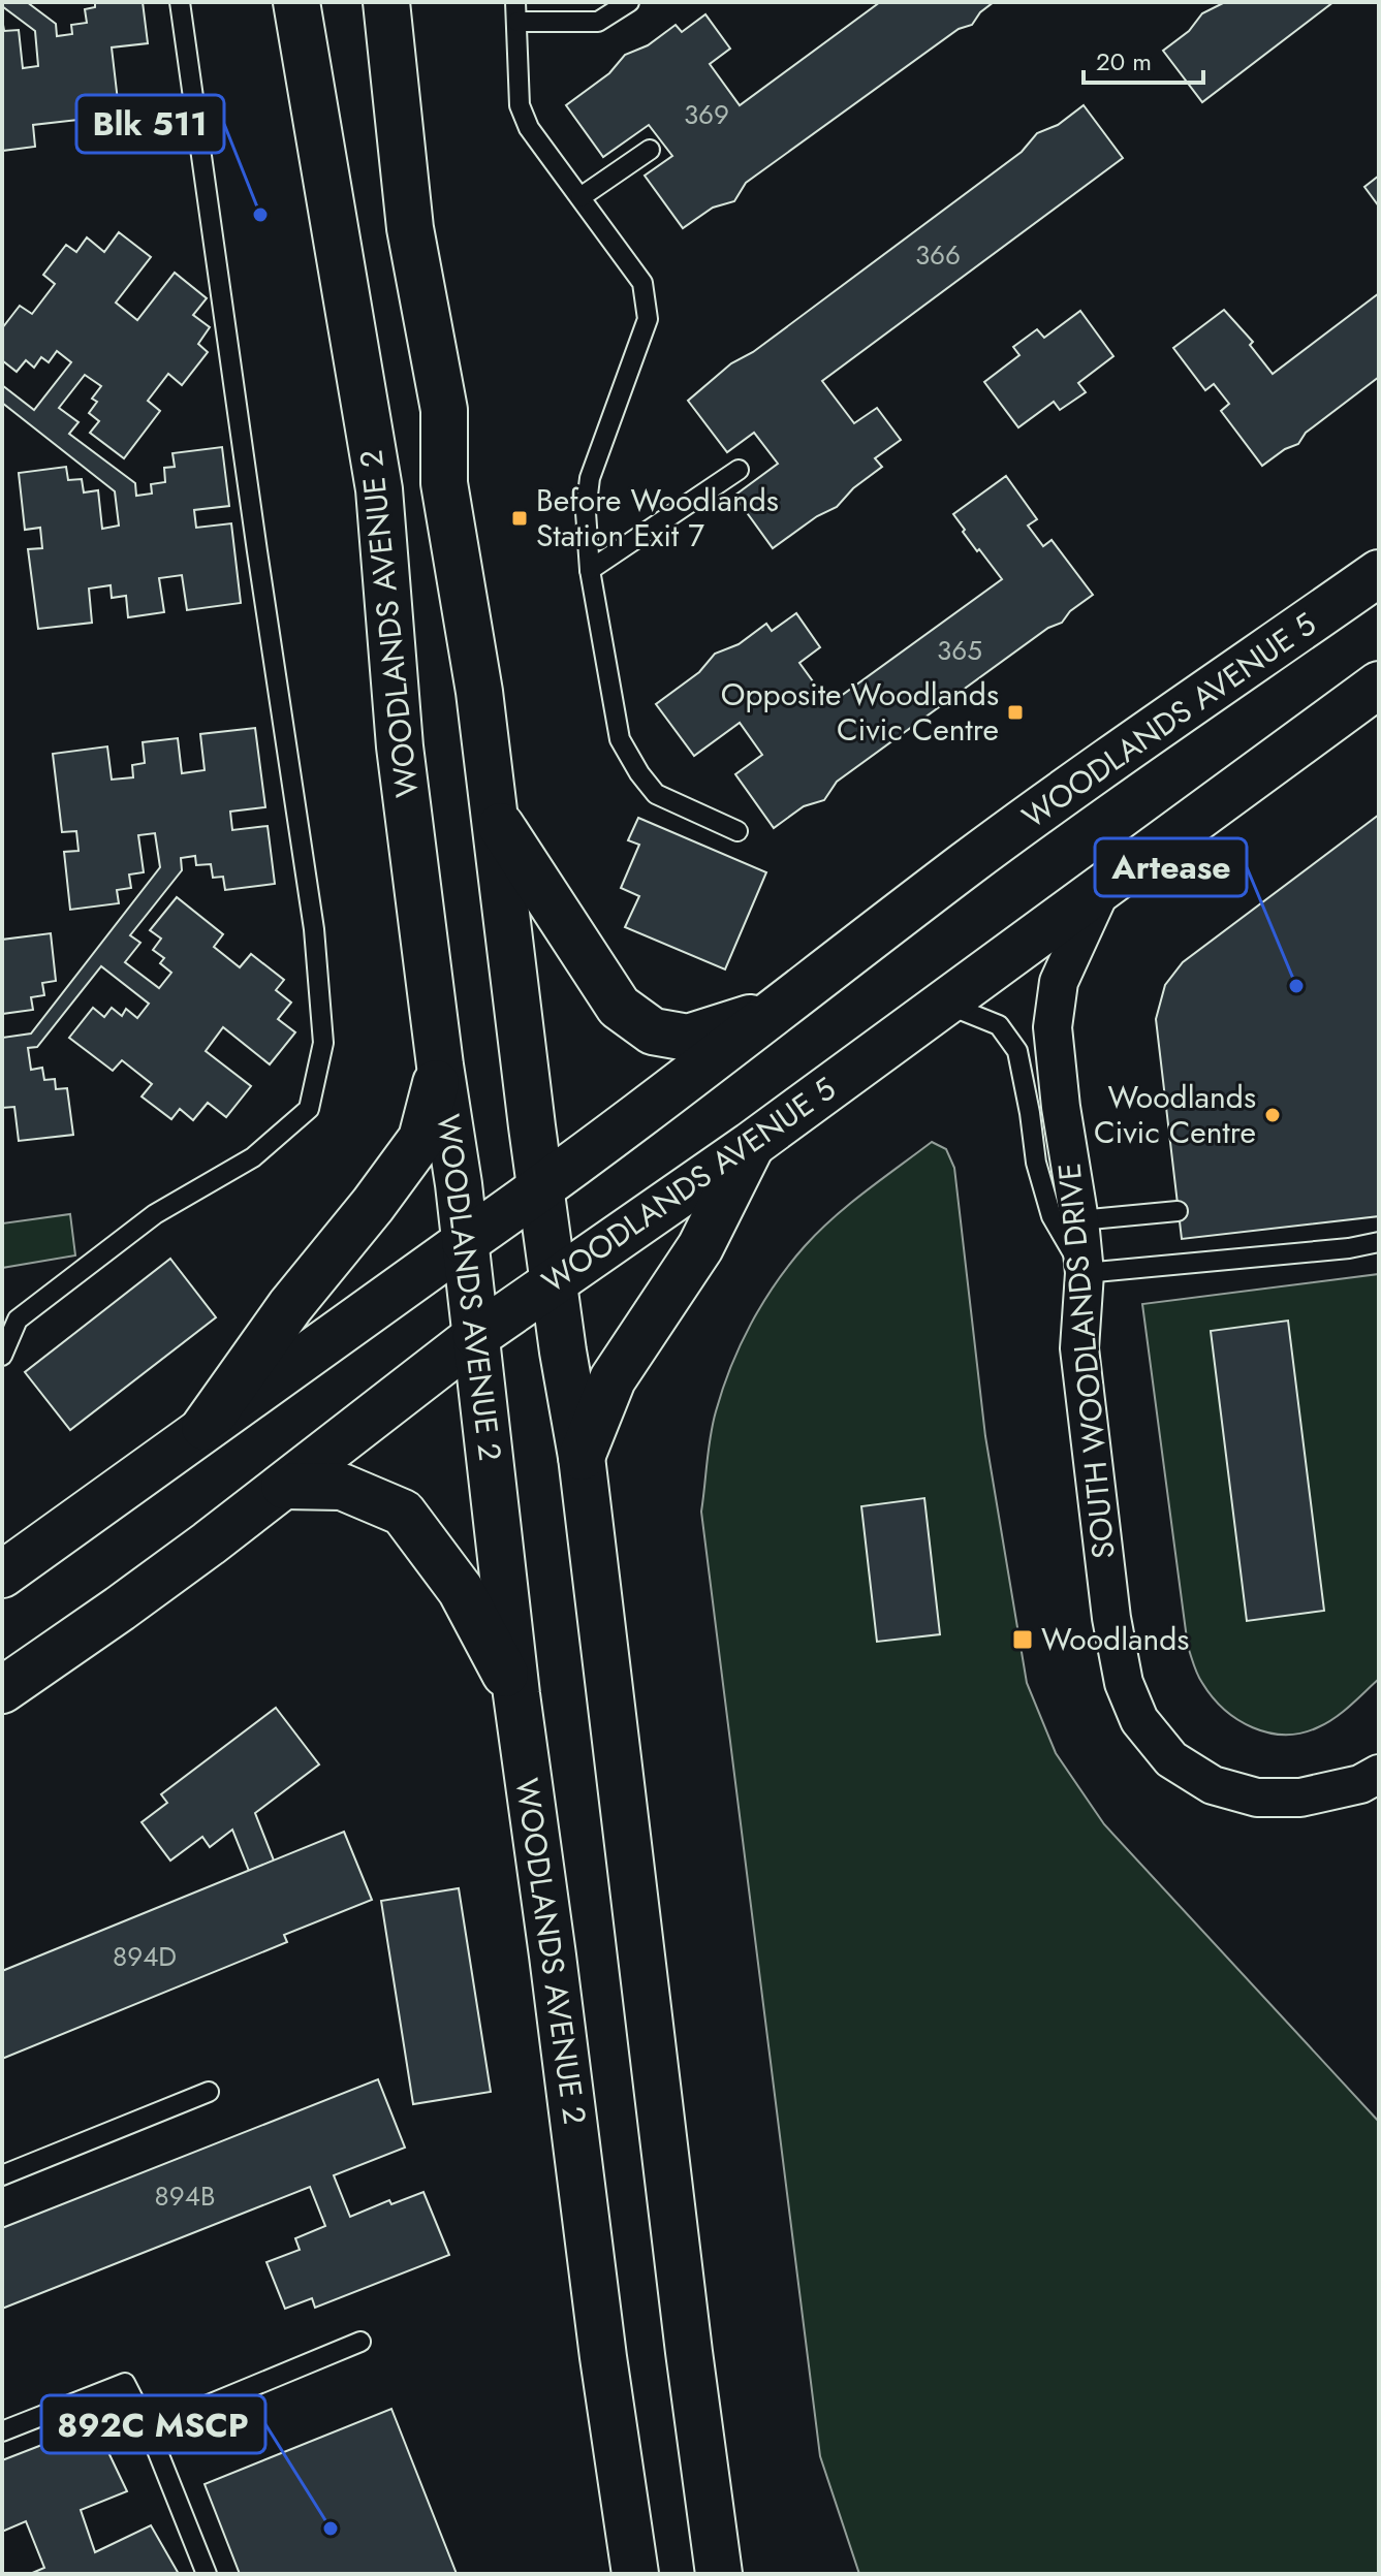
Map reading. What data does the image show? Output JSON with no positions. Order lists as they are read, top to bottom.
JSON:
{
  "streets": {
    "main road": ["WOODLANDS AVENUE 2", "WOODLANDS AVENUE 5"],
    "street": ["SOUTH WOODLANDS DRIVE"]
  },
  "crossings": [
    ["WOODLANDS AVENUE 2", "WOODLANDS AVENUE 5"],
    ["WOODLANDS AVENUE 5", "SOUTH WOODLANDS DRIVE"]
  ],
  "places": {
    "other": [
      "Blk 511",
      "Artease",
      "Woodlands Civic Centre",
      "892C MSCP"
    ],
    "transit": ["Before Woodlands Station Exit 7", "Opposite Woodlands Civic Centre", "Woodlands"]
  },
  "house_numbers": [
    "369",
    "366",
    "365",
    "894D",
    "894B"
  ],
  "scale_bar": "20 m"
}
